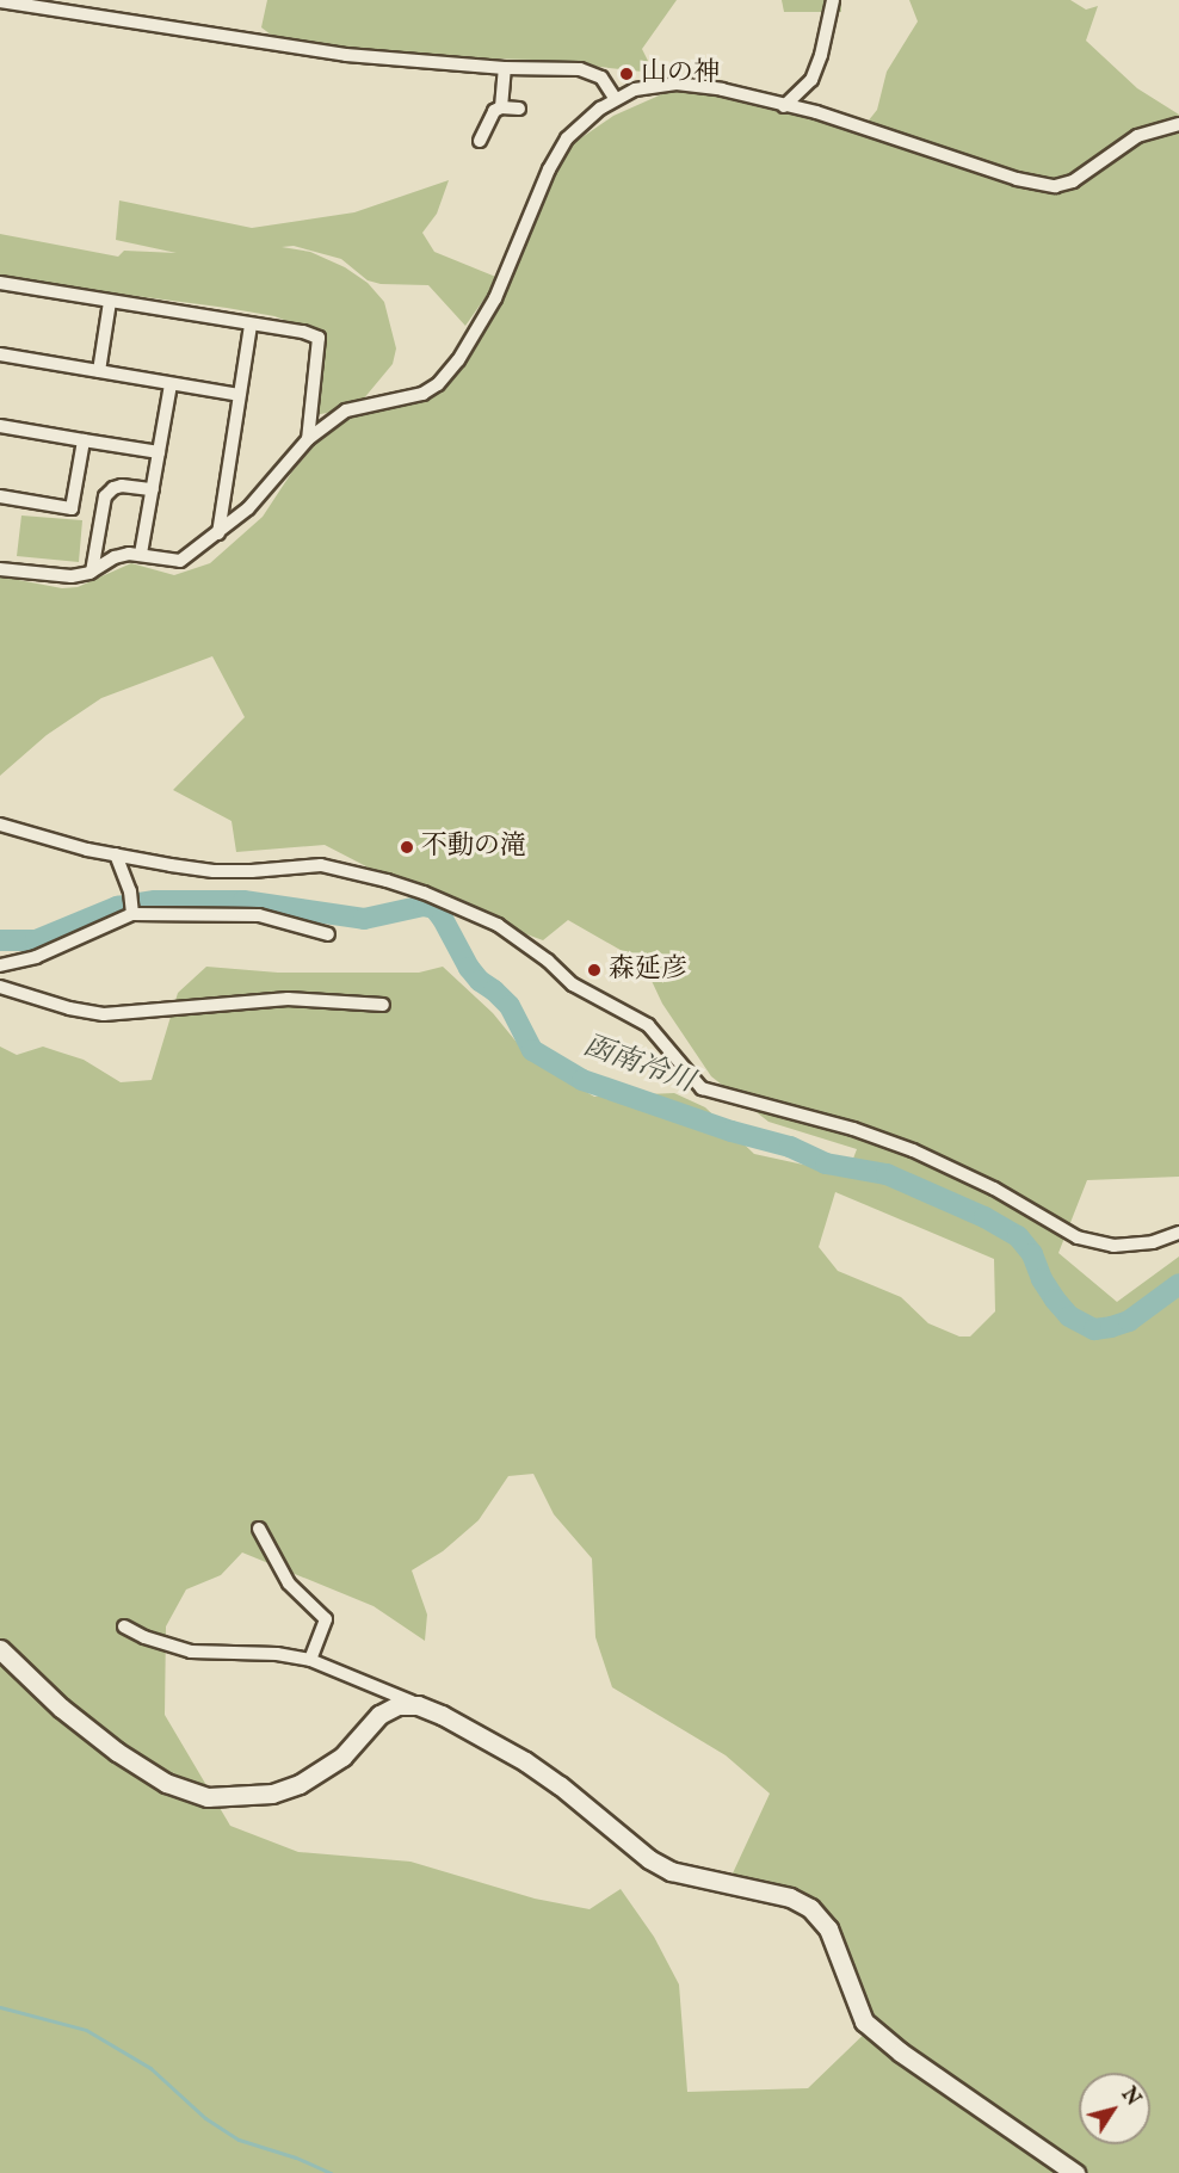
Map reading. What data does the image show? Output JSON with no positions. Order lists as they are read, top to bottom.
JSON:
{
  "water": ["函南冷川"],
  "places": ["山の神", "不動の滝", "森延彦"],
  "north": "top right"
}
